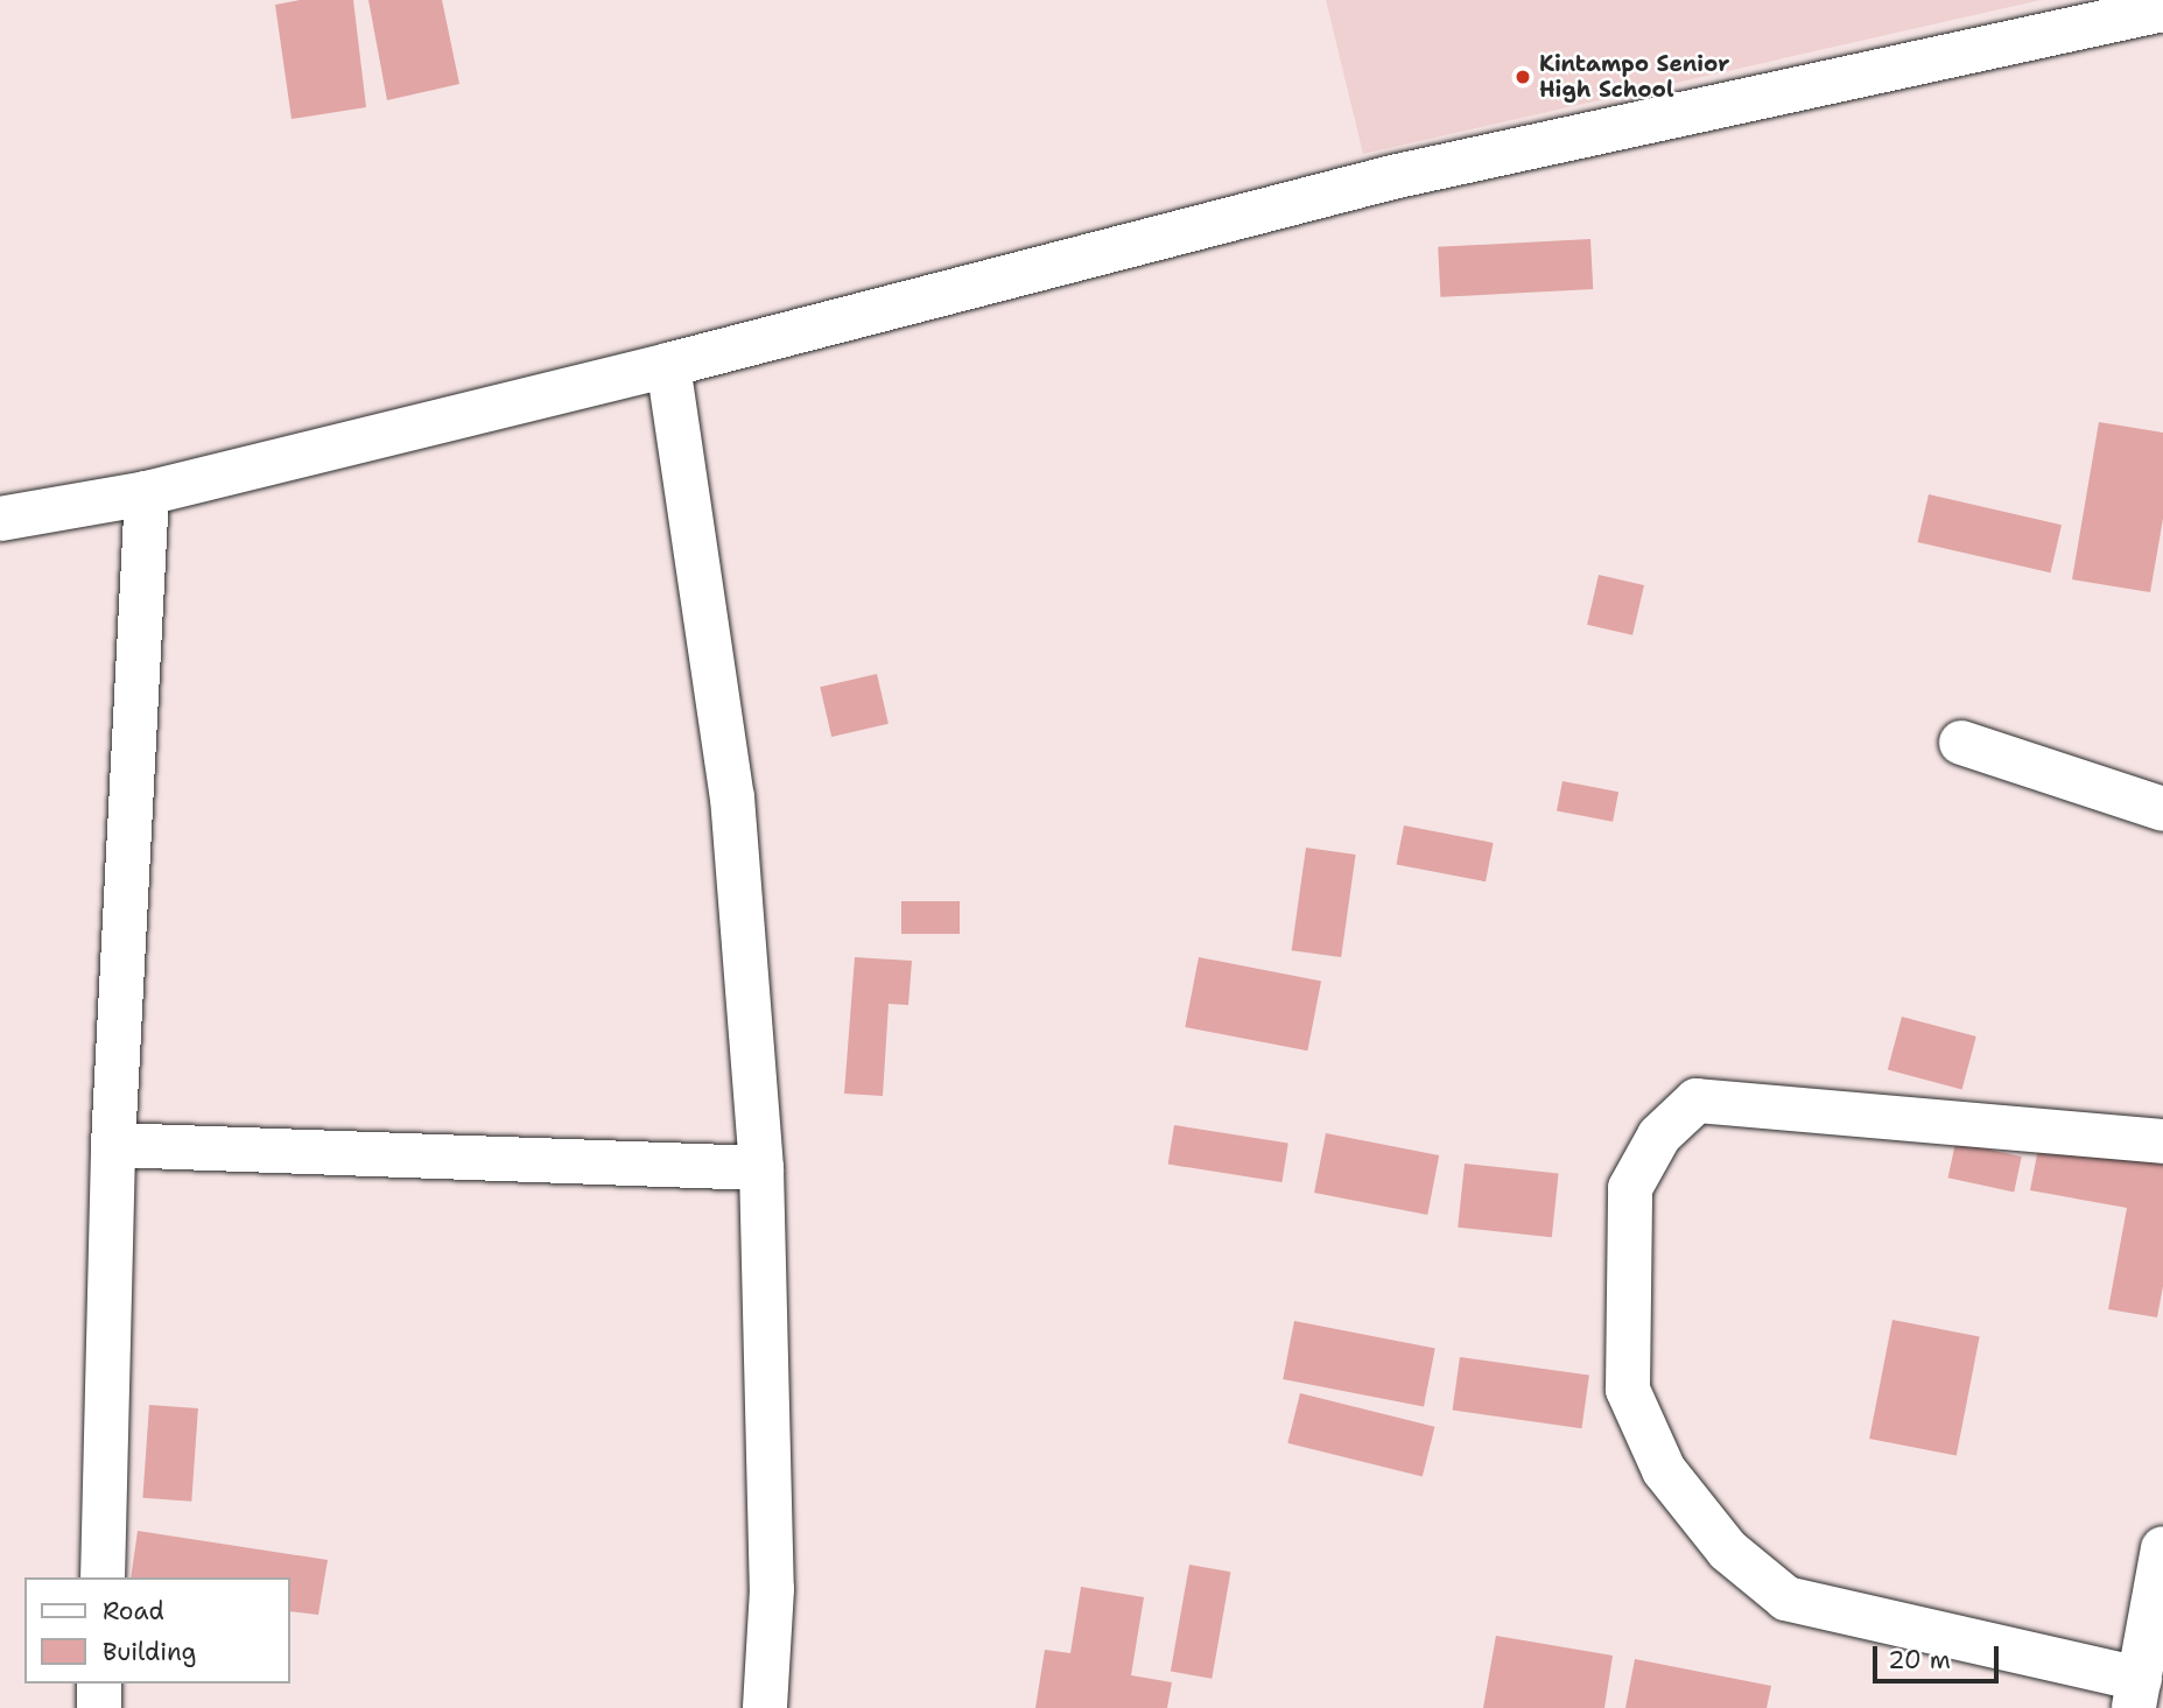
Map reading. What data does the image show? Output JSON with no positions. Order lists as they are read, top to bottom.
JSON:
{
  "places": ["Kintampo Senior High School"],
  "legend": ["Road", "Building"],
  "scale_bar": "20 m"
}
